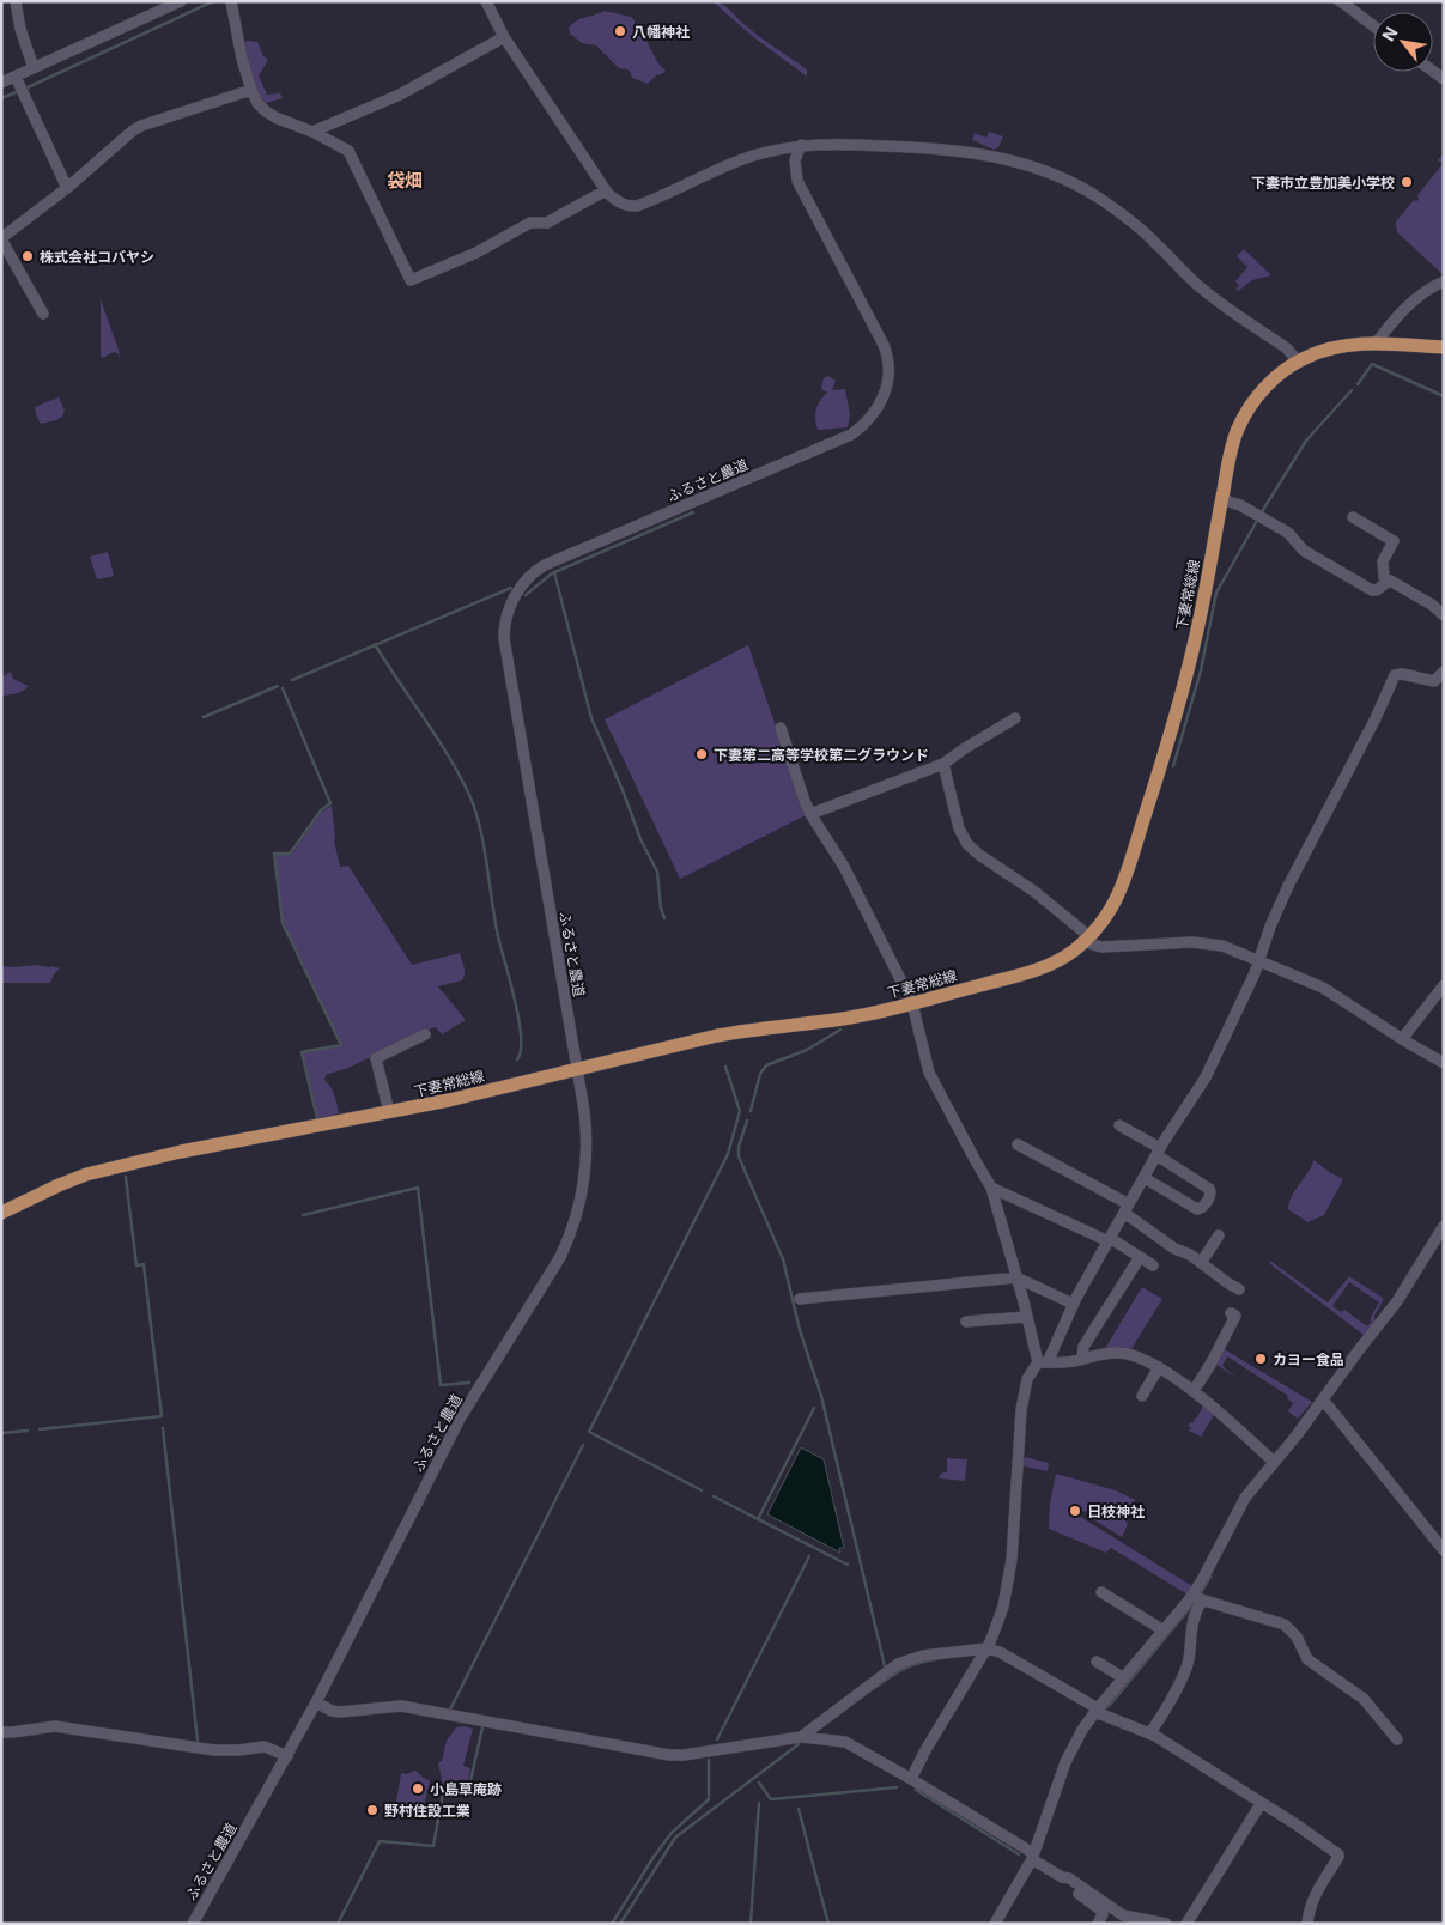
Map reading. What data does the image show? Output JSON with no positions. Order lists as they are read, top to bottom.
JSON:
{
  "streets": {
    "main road": ["下妻常総線"],
    "street": ["ふるさと農道"]
  },
  "crossings": [
    ["ふるさと農道", "下妻常総線"]
  ],
  "districts": ["袋畑"],
  "places": [
    "八幡神社",
    "下妻市立豊加美小学校",
    "株式会社コバヤシ",
    "下妻第二高等学校第二グラウンド",
    "カヨー食品",
    "日枝神社",
    "小島草庵跡",
    "野村住設工業"
  ],
  "north": "top left"
}
